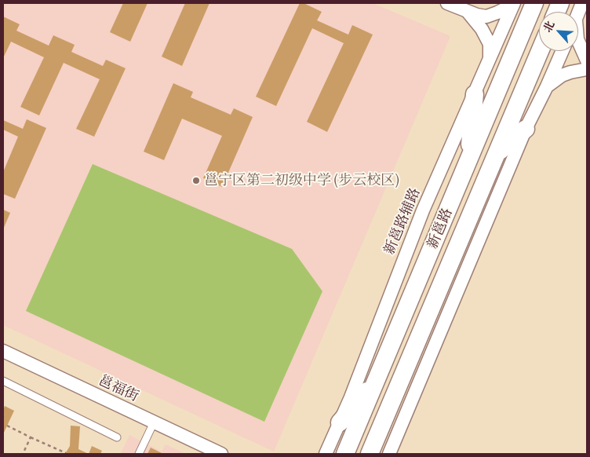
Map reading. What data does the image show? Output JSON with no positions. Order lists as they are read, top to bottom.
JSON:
{
  "streets": {
    "main road": ["新邕路"],
    "street": ["新邕路辅路", "邕福街"]
  },
  "places": ["邕宁区第二初级中学 (步云校区)"],
  "north": "top left"
}
